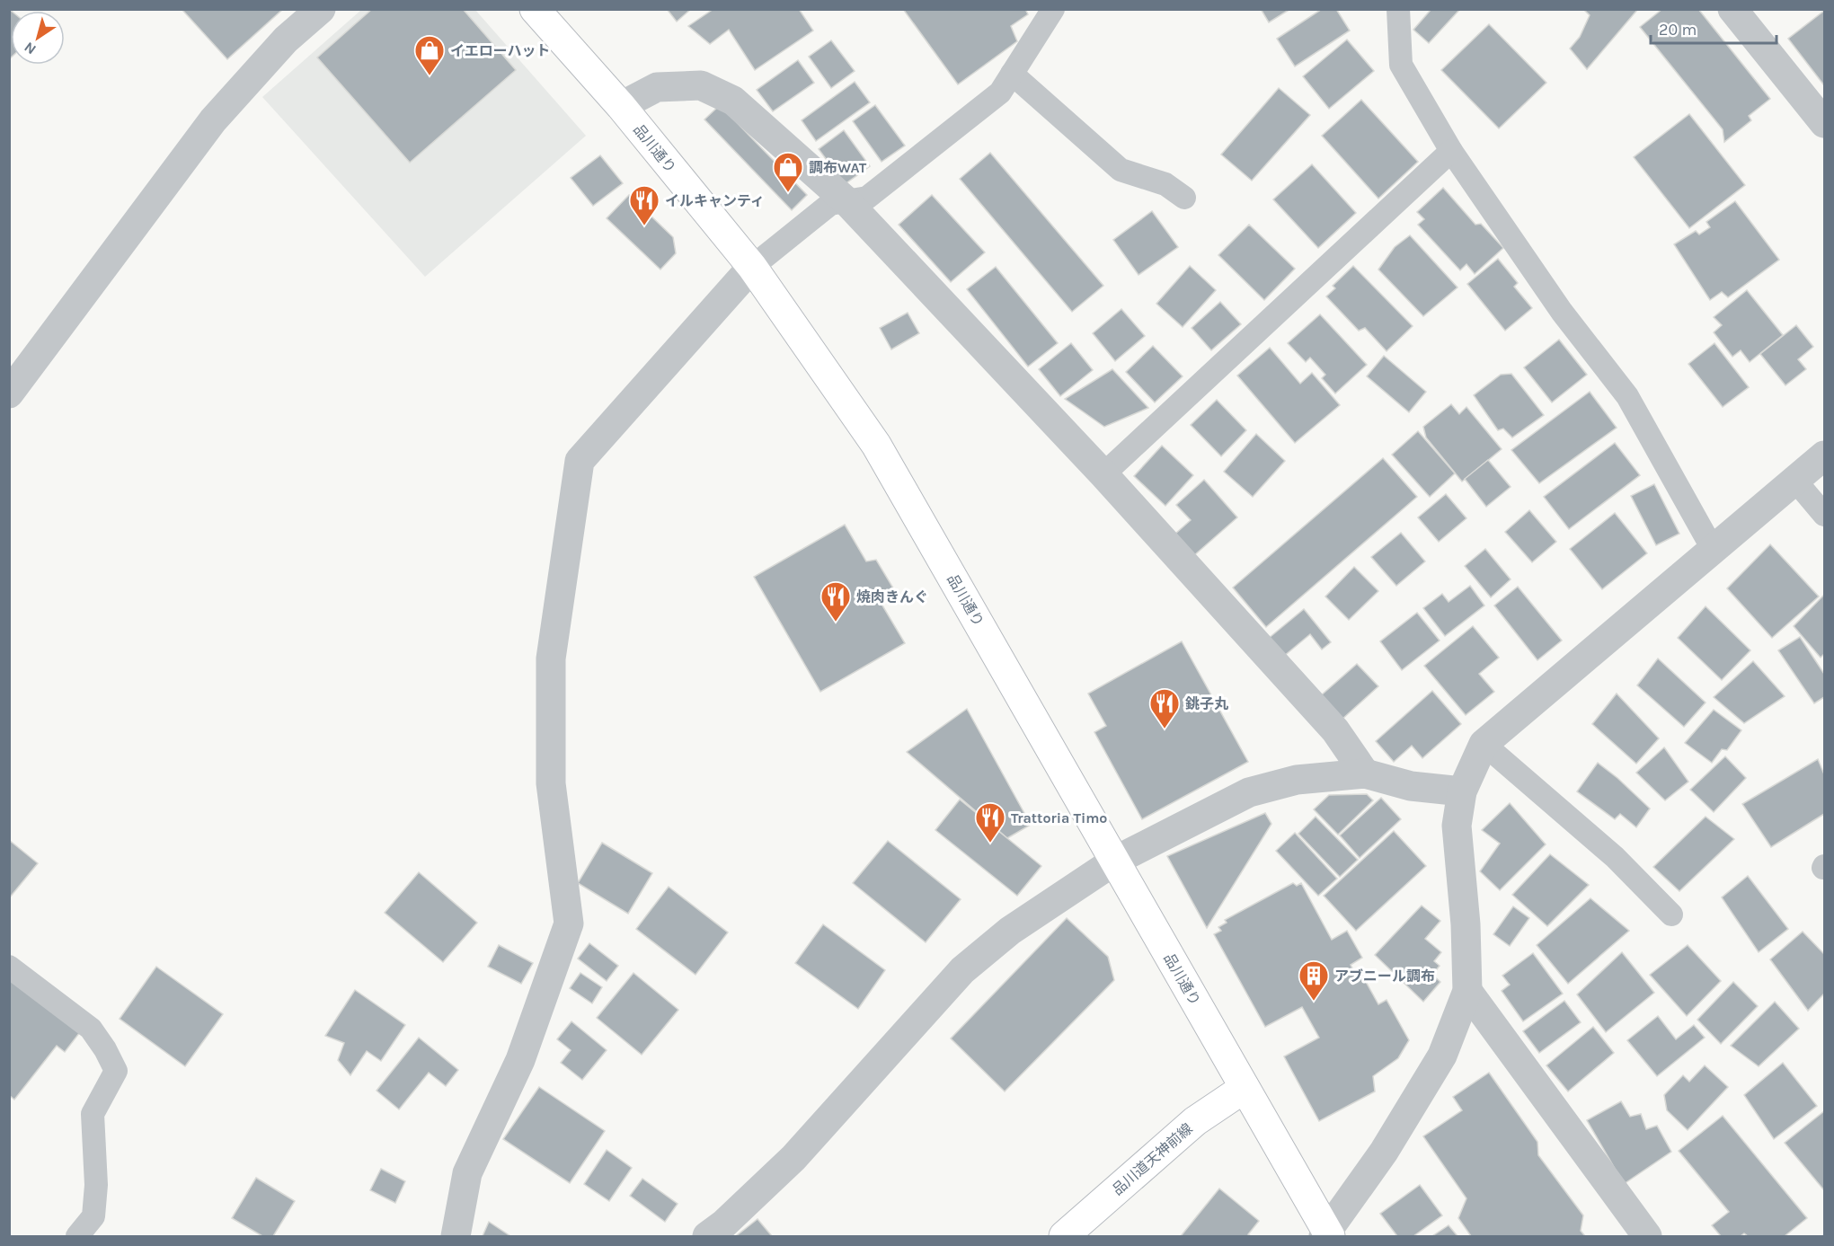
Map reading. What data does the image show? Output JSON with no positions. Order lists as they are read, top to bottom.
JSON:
{
  "streets": {
    "street": ["品川通り", "品川道天神前線"]
  },
  "crossings": [
    ["品川通り", "品川道天神前線"]
  ],
  "places": {
    "shop": ["イエローハット", "調布WAT"],
    "restaurant": [
      "イルキャンティ",
      "焼肉きんぐ",
      "銚子丸",
      "Trattoria Timo"
    ],
    "building": ["アブニール調布"]
  },
  "scale_bar": "20 m",
  "north": "bottom left"
}
